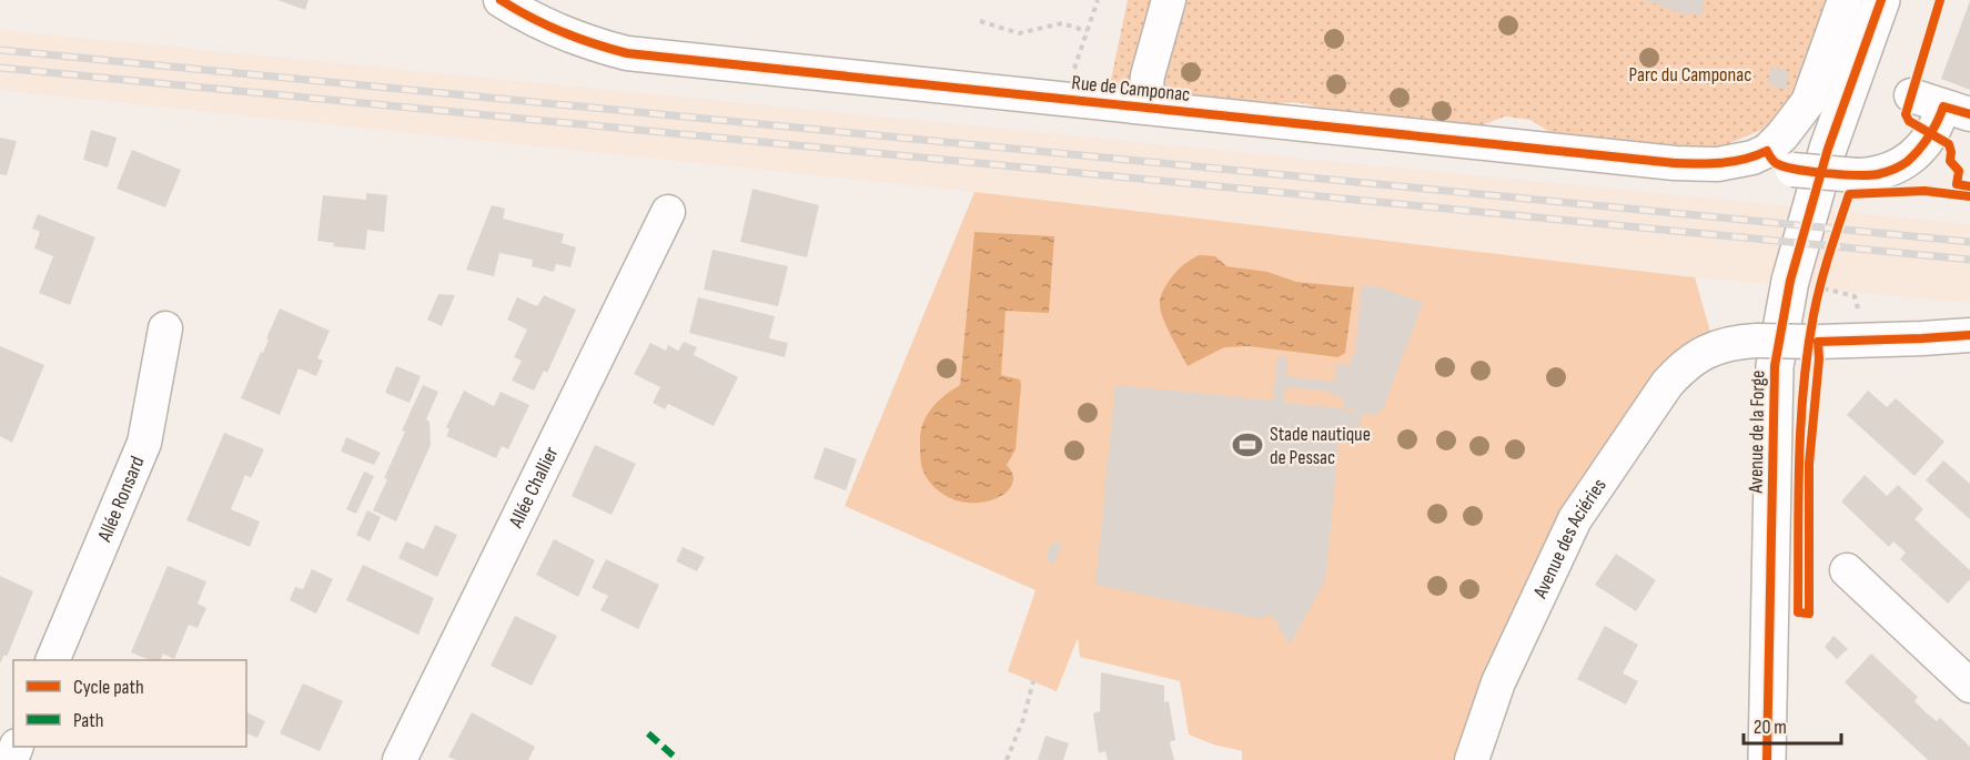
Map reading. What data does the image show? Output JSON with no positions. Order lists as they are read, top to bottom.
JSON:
{
  "streets": {
    "main road": ["Avenue de la Forge"],
    "street": [
      "Rue de Camponac",
      "Allée Challier",
      "Allée Ronsard",
      "Avenue des Aciéries"
    ]
  },
  "parks": ["Parc du Camponac"],
  "places": {
    "sports": ["Stade nautique de Pessac"]
  },
  "legend": ["Cycle path", "Path"],
  "scale_bar": "20 m"
}
